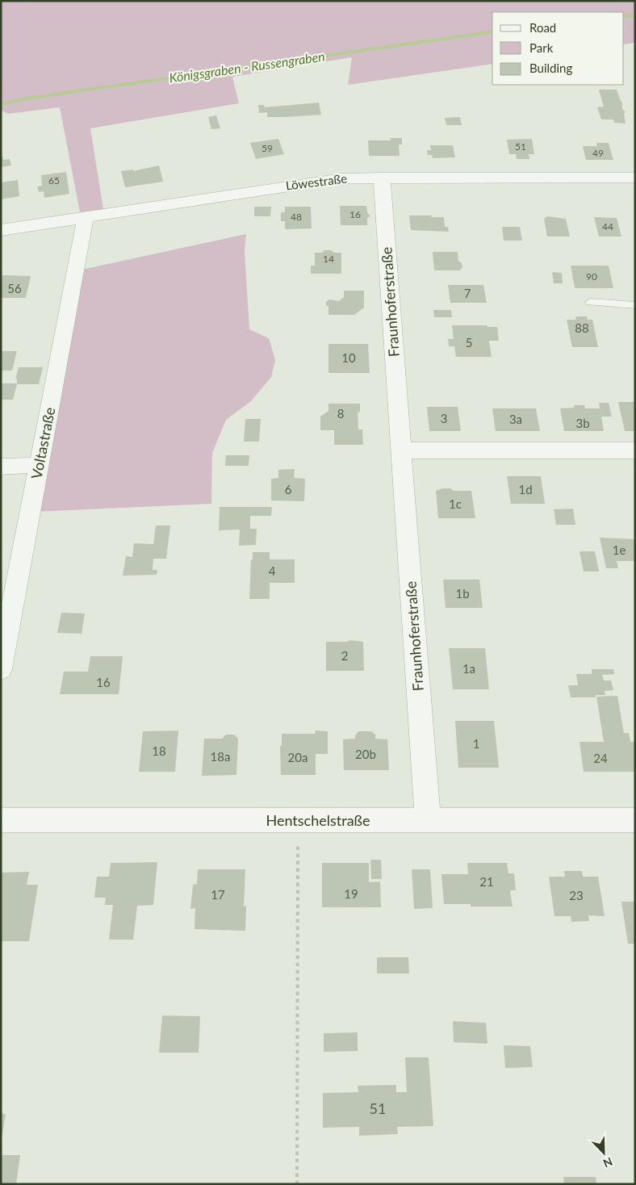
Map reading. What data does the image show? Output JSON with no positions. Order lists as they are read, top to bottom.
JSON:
{
  "streets": {
    "street": [
      "Löwestraße",
      "Fraunhoferstraße",
      "Voltastraße",
      "Hentschelstraße"
    ]
  },
  "crossings": [
    ["Löwestraße", "Fraunhoferstraße"],
    ["Löwestraße", "Voltastraße"],
    ["Fraunhoferstraße", "Hentschelstraße"]
  ],
  "water": ["Königsgraben - Russengraben"],
  "house_numbers": [
    "51",
    "59",
    "49",
    "65",
    "16",
    "48",
    "44",
    "14",
    "90",
    "56",
    "7",
    "88",
    "5",
    "10",
    "8",
    "3",
    "3a",
    "3b",
    "6",
    "1d",
    "1c",
    "1e",
    "4",
    "1b",
    "2",
    "1a",
    "16",
    "1",
    "18",
    "20b",
    "18a",
    "20a",
    "24",
    "21",
    "19",
    "17",
    "23",
    "51"
  ],
  "legend": ["Road", "Park", "Building"],
  "north": "bottom right"
}
